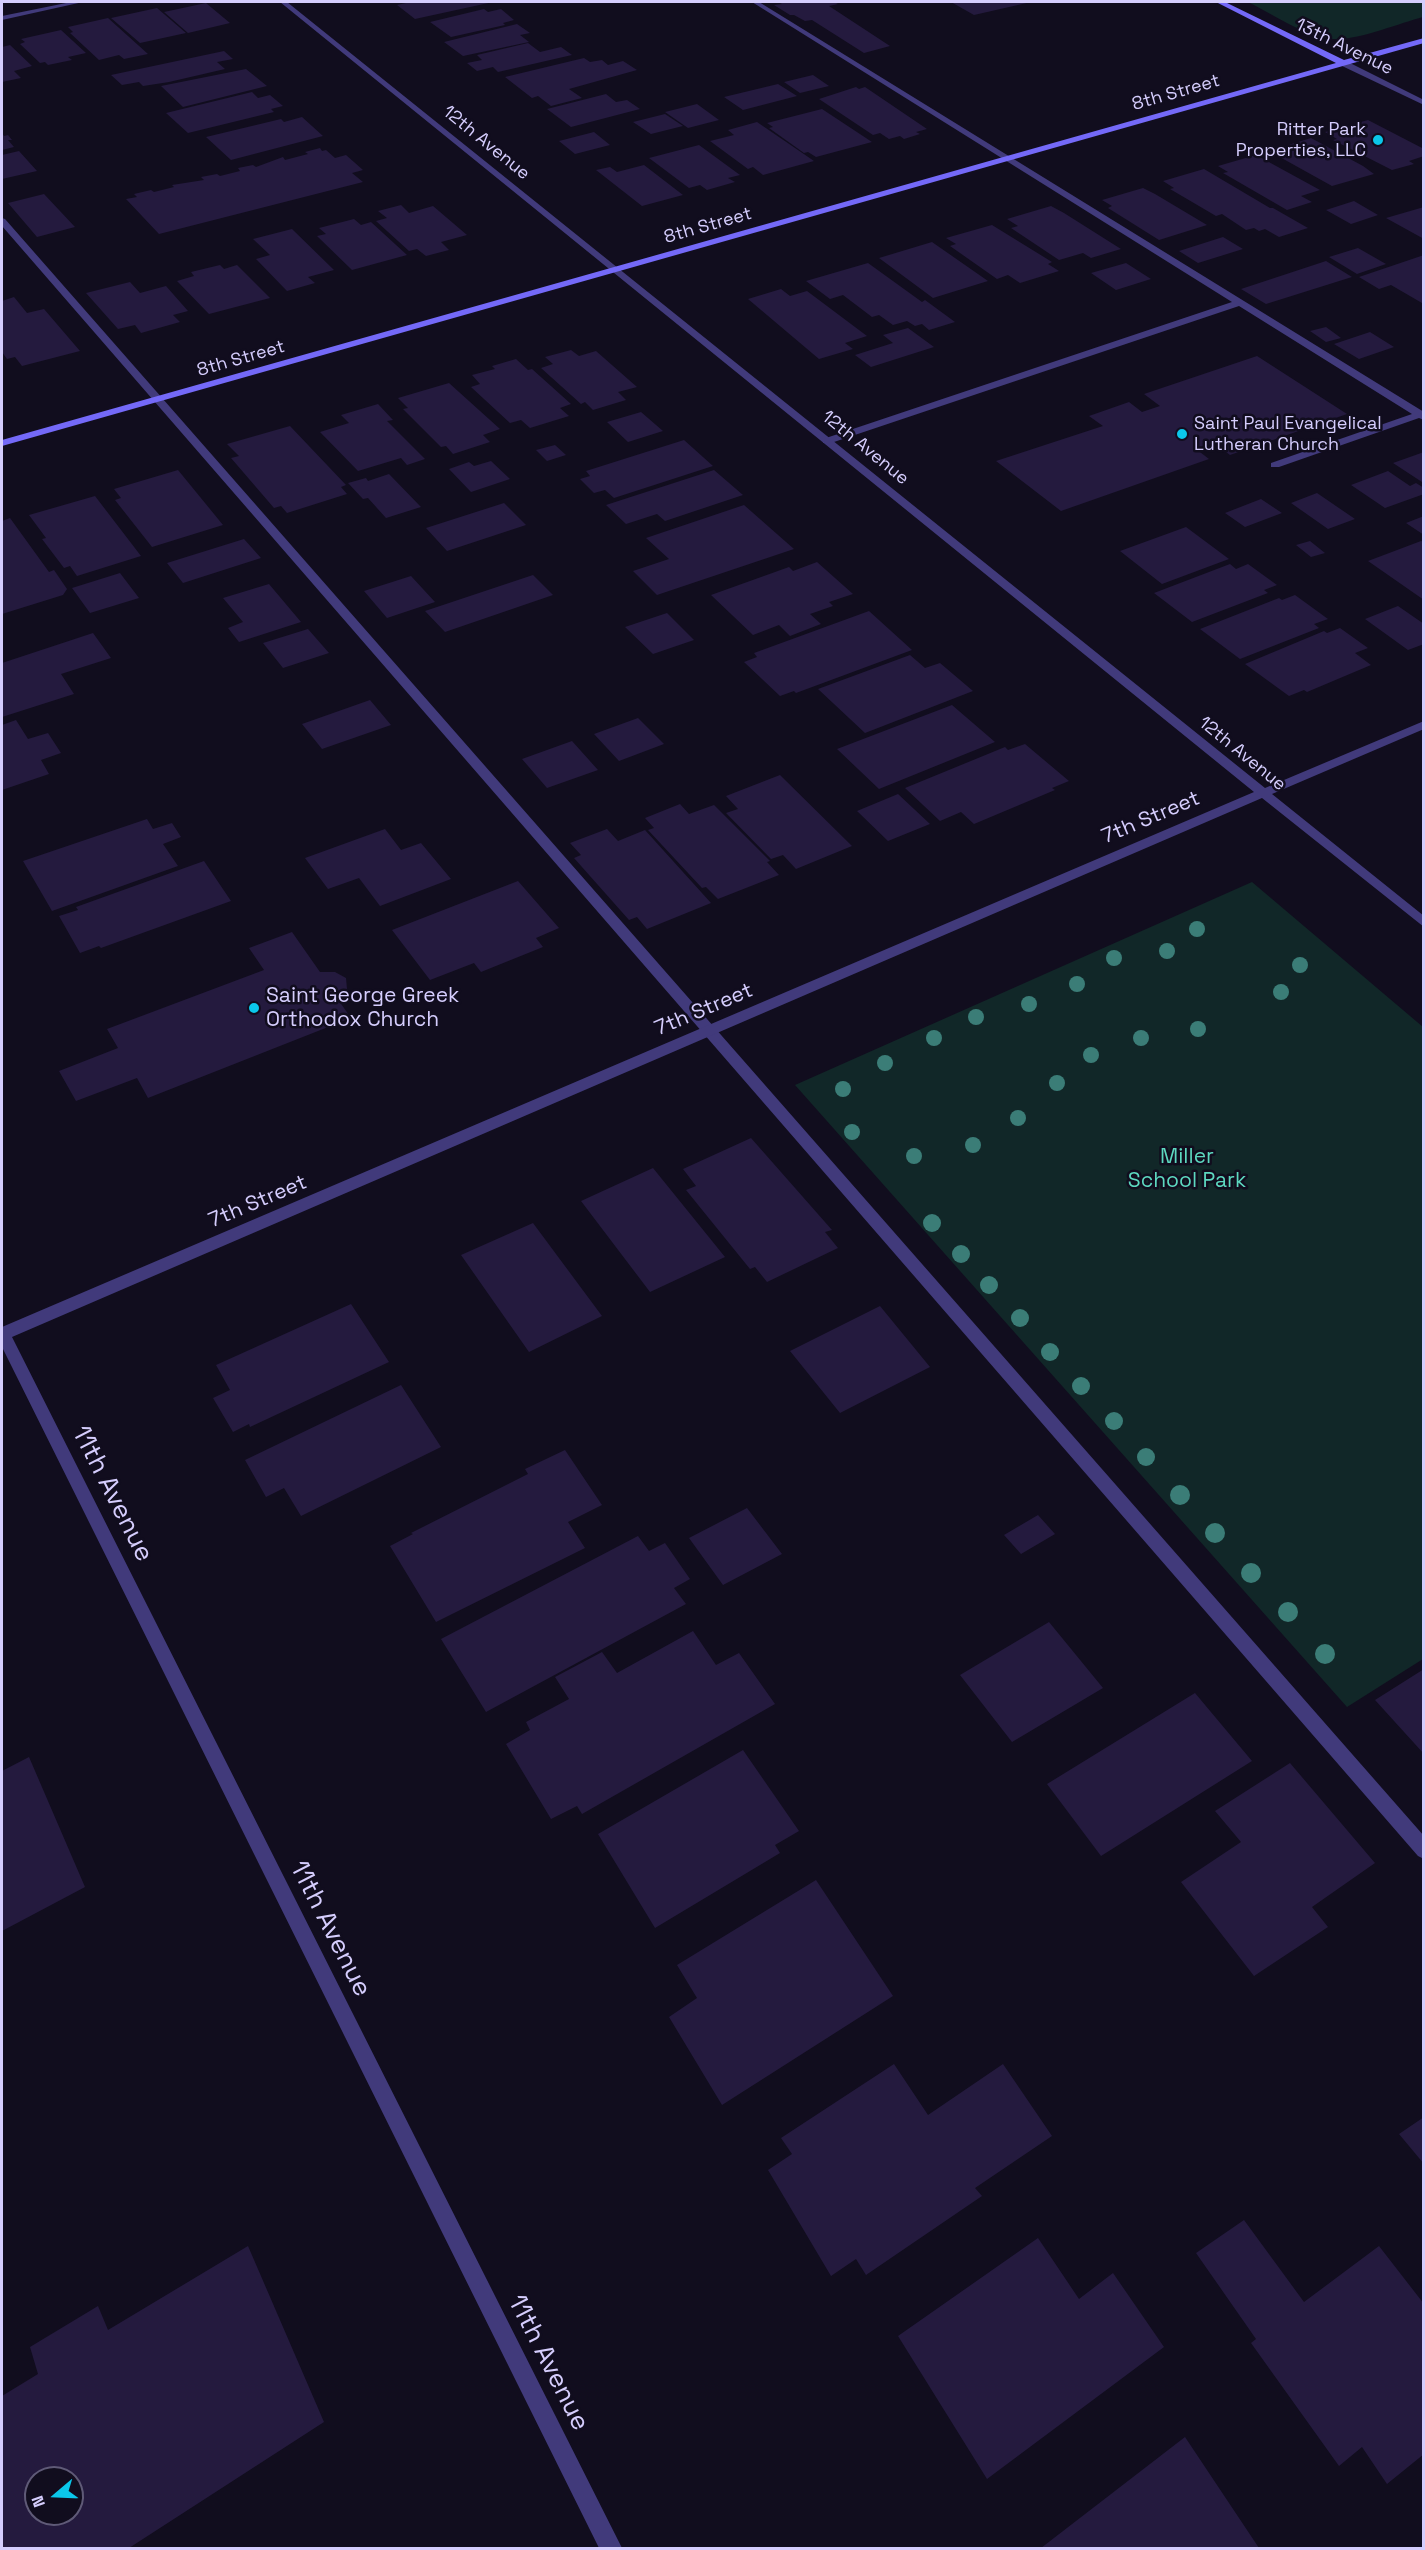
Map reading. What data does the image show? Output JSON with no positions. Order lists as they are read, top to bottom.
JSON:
{
  "streets": {
    "street": [
      "13th Avenue",
      "8th Street",
      "12th Avenue",
      "7th Street",
      "11th Avenue"
    ]
  },
  "crossings": [
    ["13th Avenue", "8th Street"],
    ["8th Street", "12th Avenue"],
    ["12th Avenue", "7th Street"],
    ["7th Street", "11th Avenue"]
  ],
  "parks": ["Miller School Park"],
  "places": ["Ritter Park Properties, LLC", "Saint Paul Evangelical Lutheran Church", "Saint George Greek Orthodox Church"],
  "north": "left"
}
